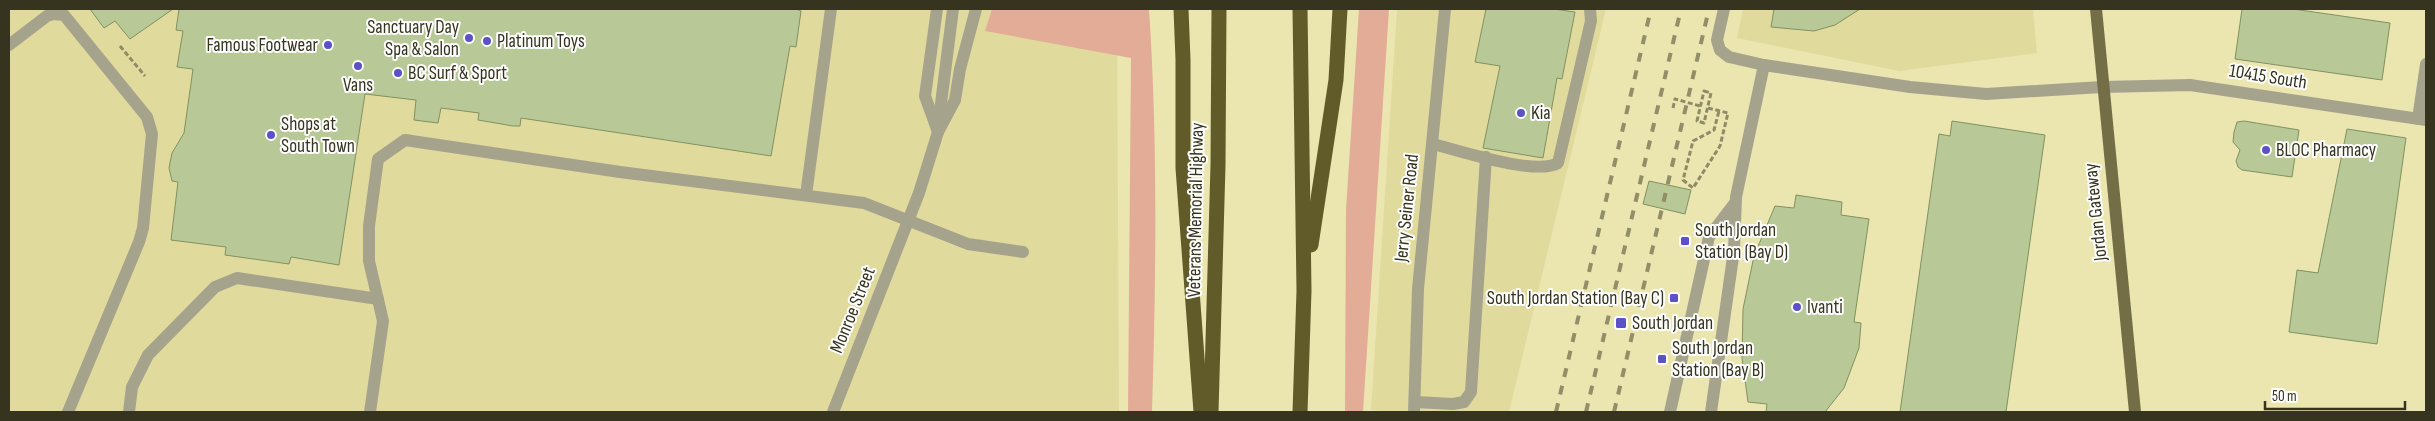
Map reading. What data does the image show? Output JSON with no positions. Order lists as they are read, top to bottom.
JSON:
{
  "streets": {
    "highway": ["Veterans Memorial Highway"],
    "main road": ["Jordan Gateway"],
    "street": ["10415 South", "Jerry Seiner Road", "Monroe Street"]
  },
  "crossings": [
    ["10415 South", "Jordan Gateway"]
  ],
  "places": {
    "other": [
      "Sanctuary Day Spa & Salon",
      "Platinum Toys",
      "Famous Footwear",
      "Vans",
      "BC Surf & Sport",
      "Kia",
      "Shops at South Town",
      "BLOC Pharmacy",
      "Ivanti"
    ],
    "transit": [
      "South Jordan Station (Bay D)",
      "South Jordan Station (Bay C)",
      "South Jordan",
      "South Jordan Station (Bay B)"
    ]
  },
  "scale_bar": "50 m"
}
